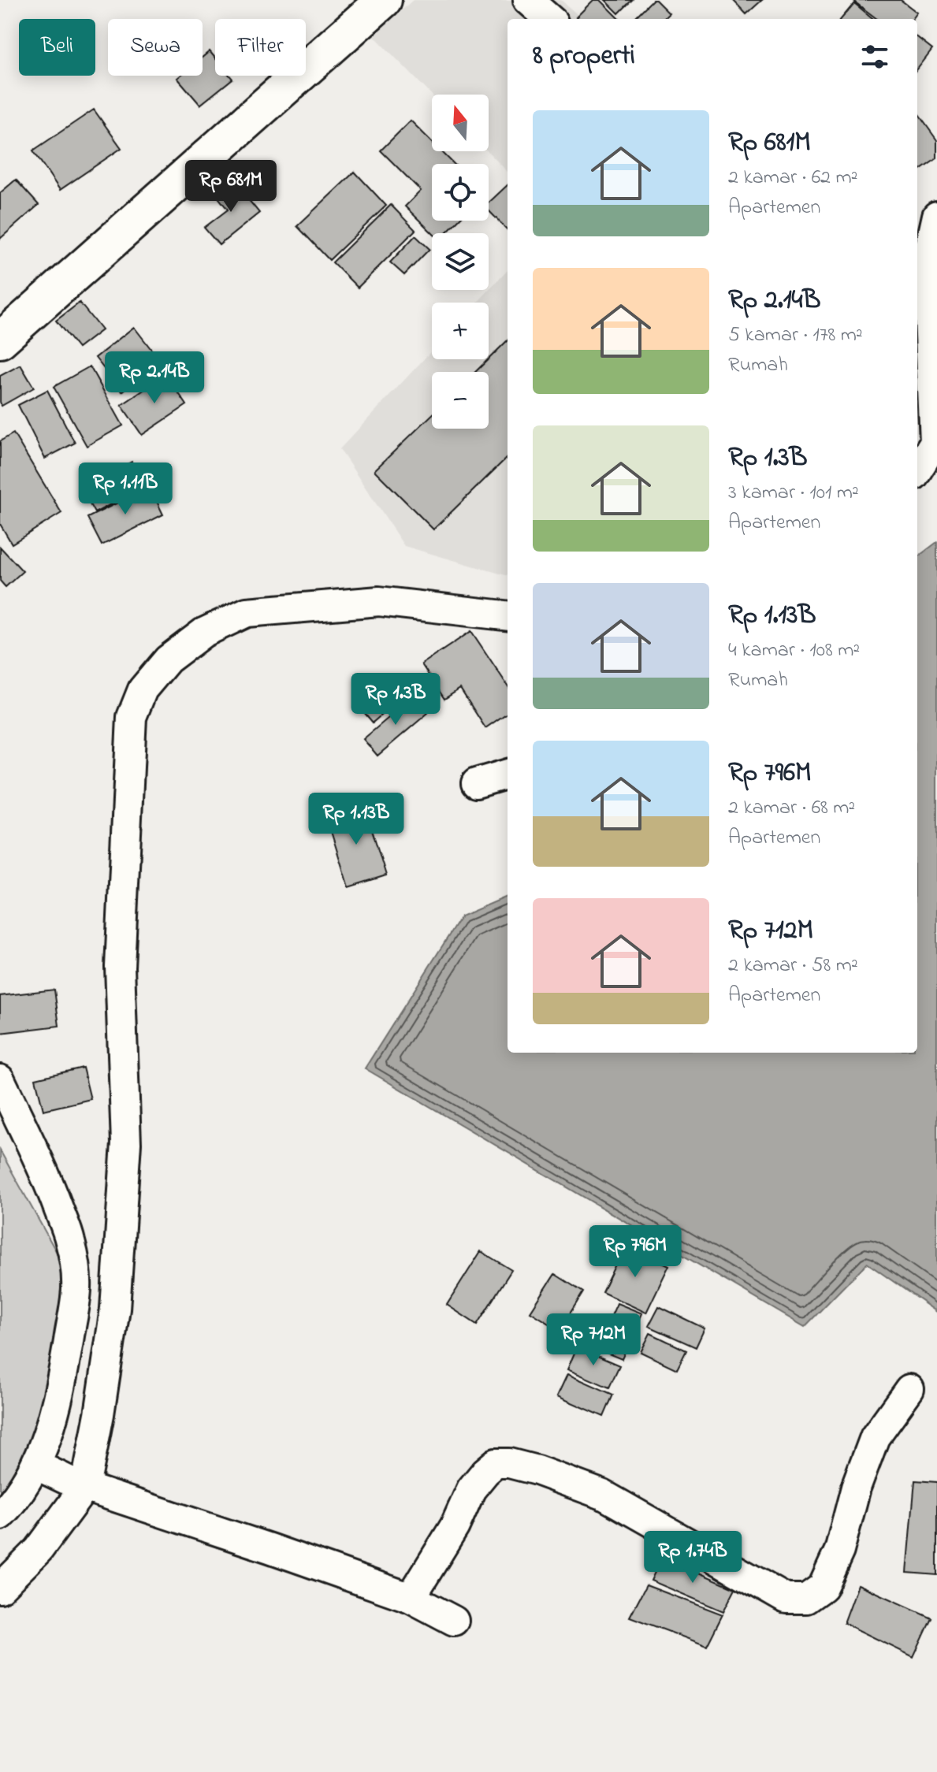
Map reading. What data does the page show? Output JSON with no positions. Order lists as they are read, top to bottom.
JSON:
{
  "north": "top",
  "page": {
    "chip": ["Beli", "Sewa", "Filter"],
    "heading": "8 properti",
    "map_buttons": ["+", "−"],
    "list": [
      {
        "name": "Rp 681M",
        "note": "2 kamar · 62 m² · Apartemen"
      },
      {
        "name": "Rp 2.14B",
        "note": "5 kamar · 178 m² · Rumah"
      },
      {
        "name": "Rp 1.3B",
        "note": "3 kamar · 101 m² · Apartemen"
      },
      {
        "name": "Rp 1.13B",
        "note": "4 kamar · 108 m² · Rumah"
      },
      {
        "name": "Rp 796M",
        "note": "2 kamar · 68 m² · Apartemen"
      },
      {
        "name": "Rp 712M",
        "note": "2 kamar · 58 m² · Apartemen"
      }
    ],
    "price": [
      "Rp 681M",
      "Rp 2.14B",
      "Rp 1.11B",
      "Rp 1.3B",
      "Rp 1.13B",
      "Rp 796M",
      "Rp 712M",
      "Rp 1.74B"
    ]
  }
}
